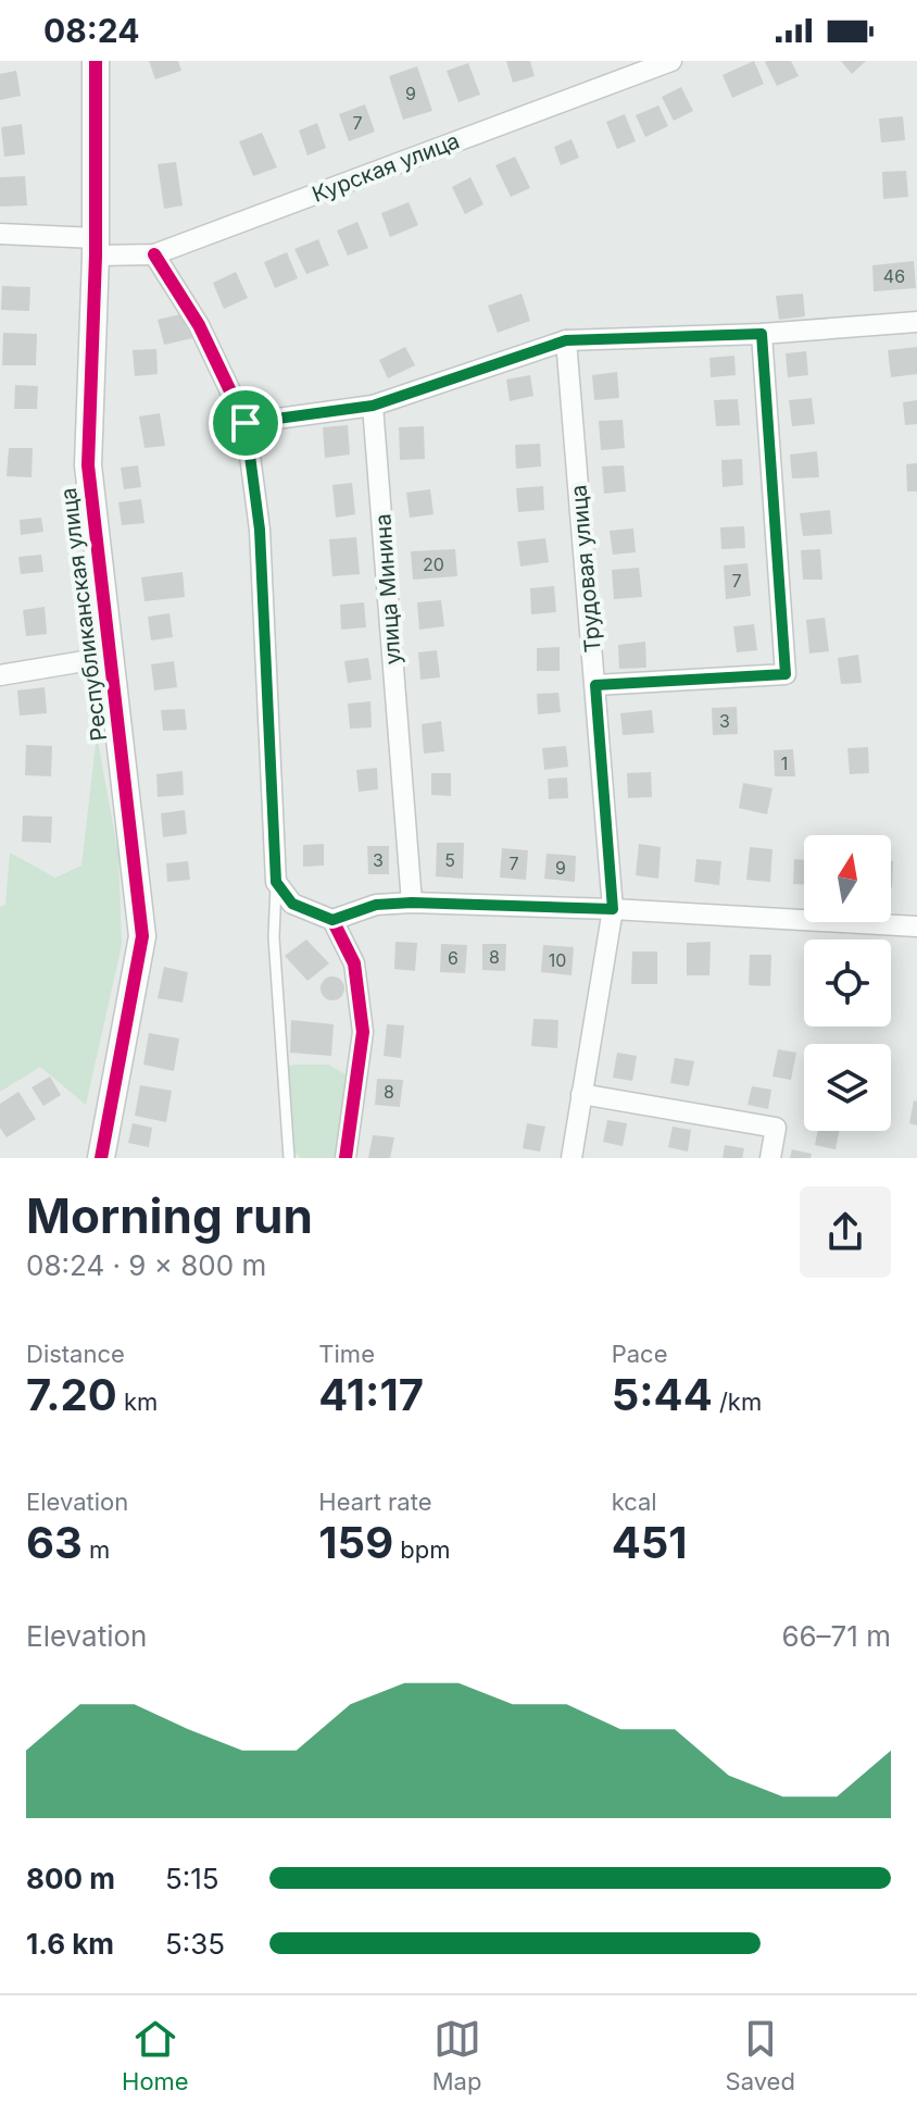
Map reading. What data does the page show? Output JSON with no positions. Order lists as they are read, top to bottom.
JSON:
{
  "streets": {
    "street": [
      "Курская улица",
      "Трудовая улица",
      "улица Минина",
      "Республиканская улица"
    ]
  },
  "crossings": [
    ["Курская улица", "Республиканская улица"]
  ],
  "house_numbers": [
    "9",
    "7",
    "46",
    "20",
    "7",
    "3",
    "1",
    "3",
    "5",
    "7",
    "9",
    "8",
    "6",
    "10",
    "8"
  ],
  "north": "top",
  "page": {
    "status": "08:24",
    "heading": ["Morning run", "08:24 · 9 × 800 m"],
    "stats": [
      ["Distance", "7.20 km"],
      ["Time", "41:17"],
      ["Pace", "5:44 /km"],
      ["Elevation", "63 m"],
      ["Heart rate", "159 bpm"],
      ["kcal", "451"]
    ],
    "chart": ["Elevation", "66–71 m"],
    "list": [
      {
        "name": "800 m",
        "note": "5:15"
      },
      {
        "name": "1.6 km",
        "note": "5:35"
      }
    ],
    "tabs": ["Home", "Map", "Saved"]
  }
}
